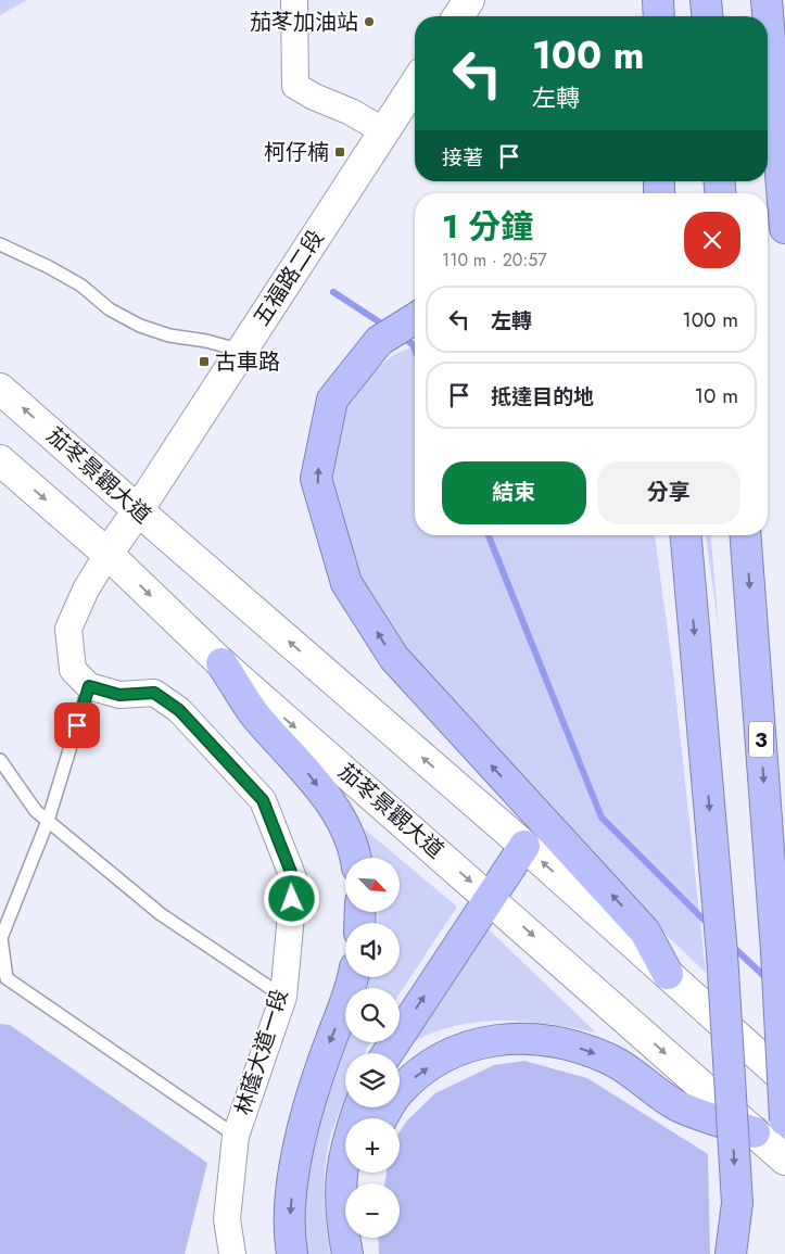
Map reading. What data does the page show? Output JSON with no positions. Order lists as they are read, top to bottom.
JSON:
{
  "streets": {
    "highway": ["3"],
    "main road": ["五福路二段", "茄苳景觀大道"],
    "street": ["林蔭大道一段"]
  },
  "crossings": [
    ["五福路二段", "茄苳景觀大道"]
  ],
  "places": {
    "other": ["茄苳加油站"],
    "transit": ["柯仔楠", "古車路"]
  },
  "north": "bottom right",
  "page": {
    "turn": ["100 m", "左轉"],
    "then": "接著",
    "heading": ["1 分鐘", "110 m · 20:57"],
    "list": [
      {
        "name": "左轉",
        "value": "100 m"
      },
      {
        "name": "抵達目的地",
        "value": "10 m"
      }
    ],
    "buttons": ["結束", "分享"],
    "map_buttons": ["+", "−"]
  }
}
